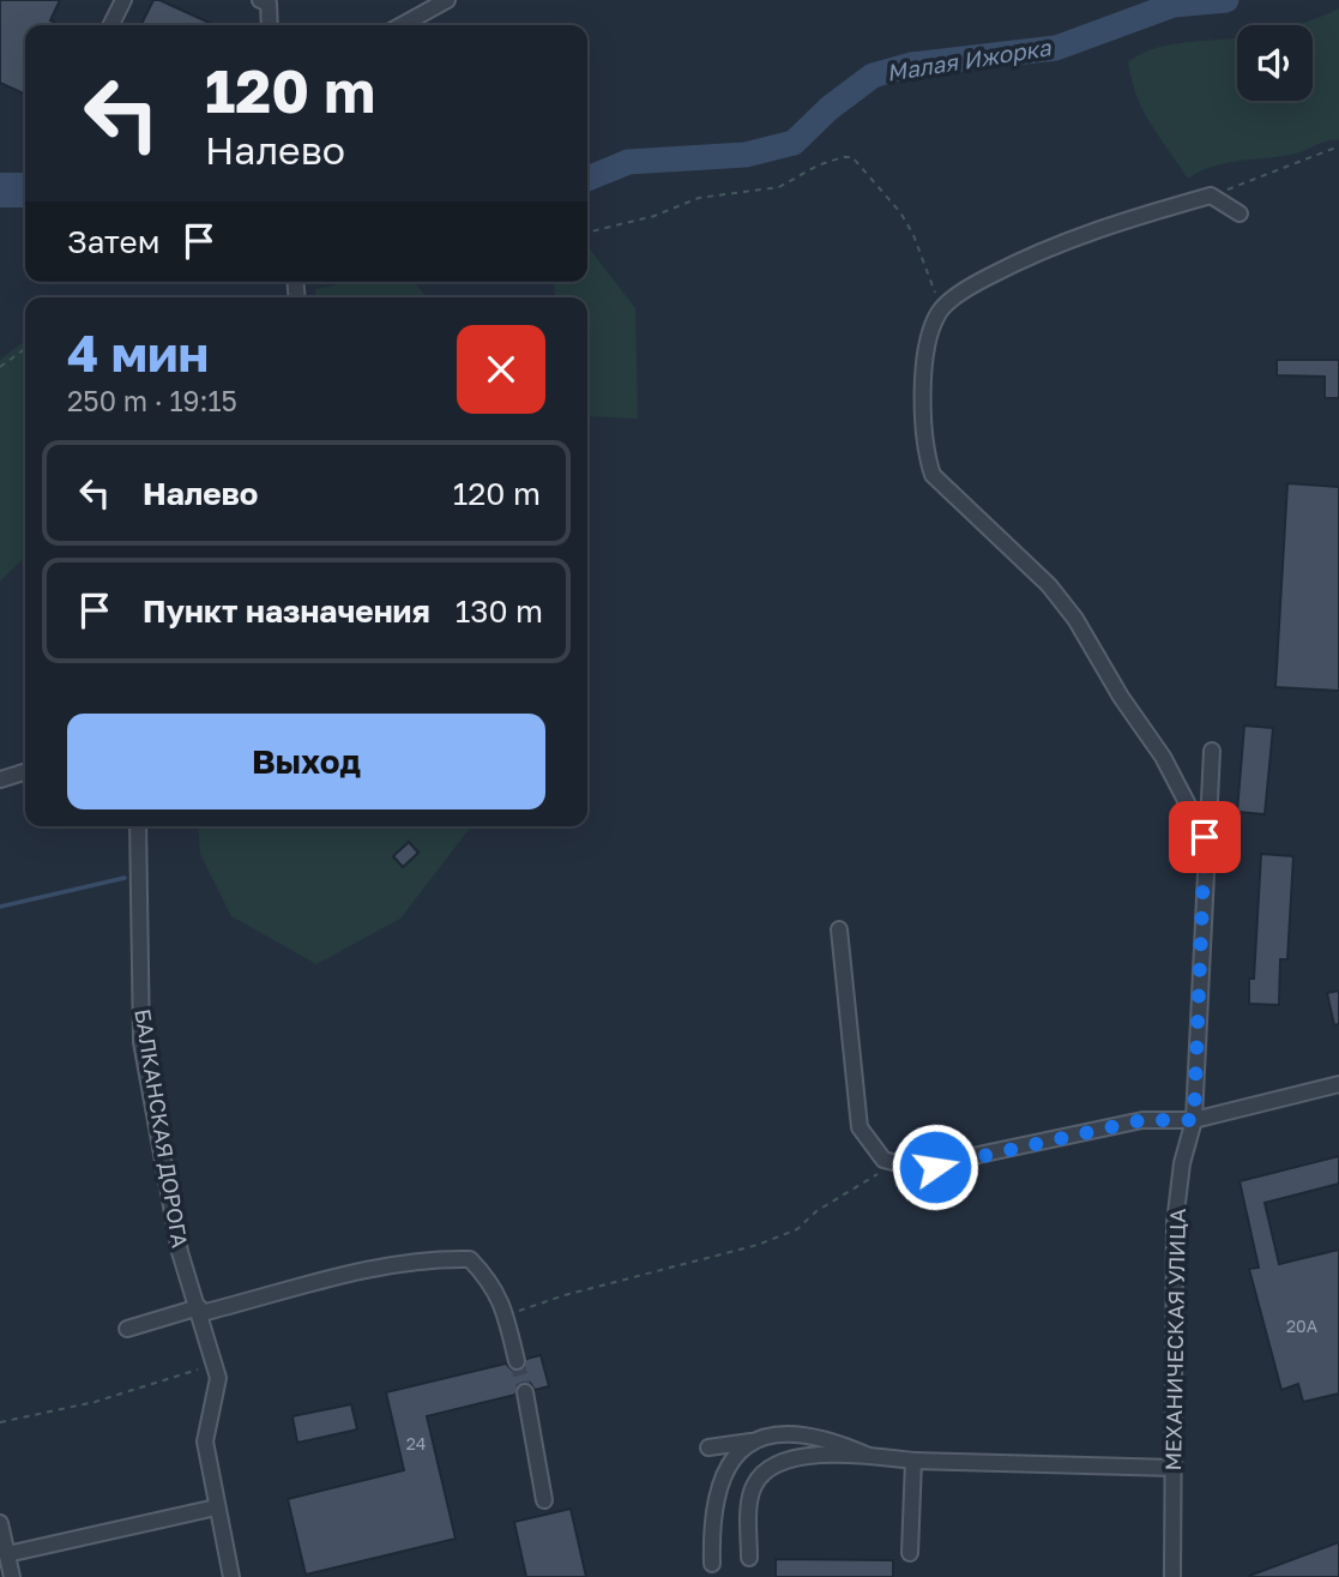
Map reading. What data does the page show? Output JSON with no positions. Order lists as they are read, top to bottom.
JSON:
{
  "streets": {
    "street": ["БАЛКАНСКАЯ ДОРОГА", "МЕХАНИЧЕСКАЯ УЛИЦА"]
  },
  "water": ["Малая Ижорка"],
  "house_numbers": ["20А", "24"],
  "page": {
    "turn": ["120 m", "Налево"],
    "then": "Затем",
    "heading": ["4 мин", "250 m · 19:15"],
    "list": [
      {
        "name": "Налево",
        "value": "120 m"
      },
      {
        "name": "Пункт назначения",
        "value": "130 m"
      }
    ],
    "buttons": "Выход"
  }
}
